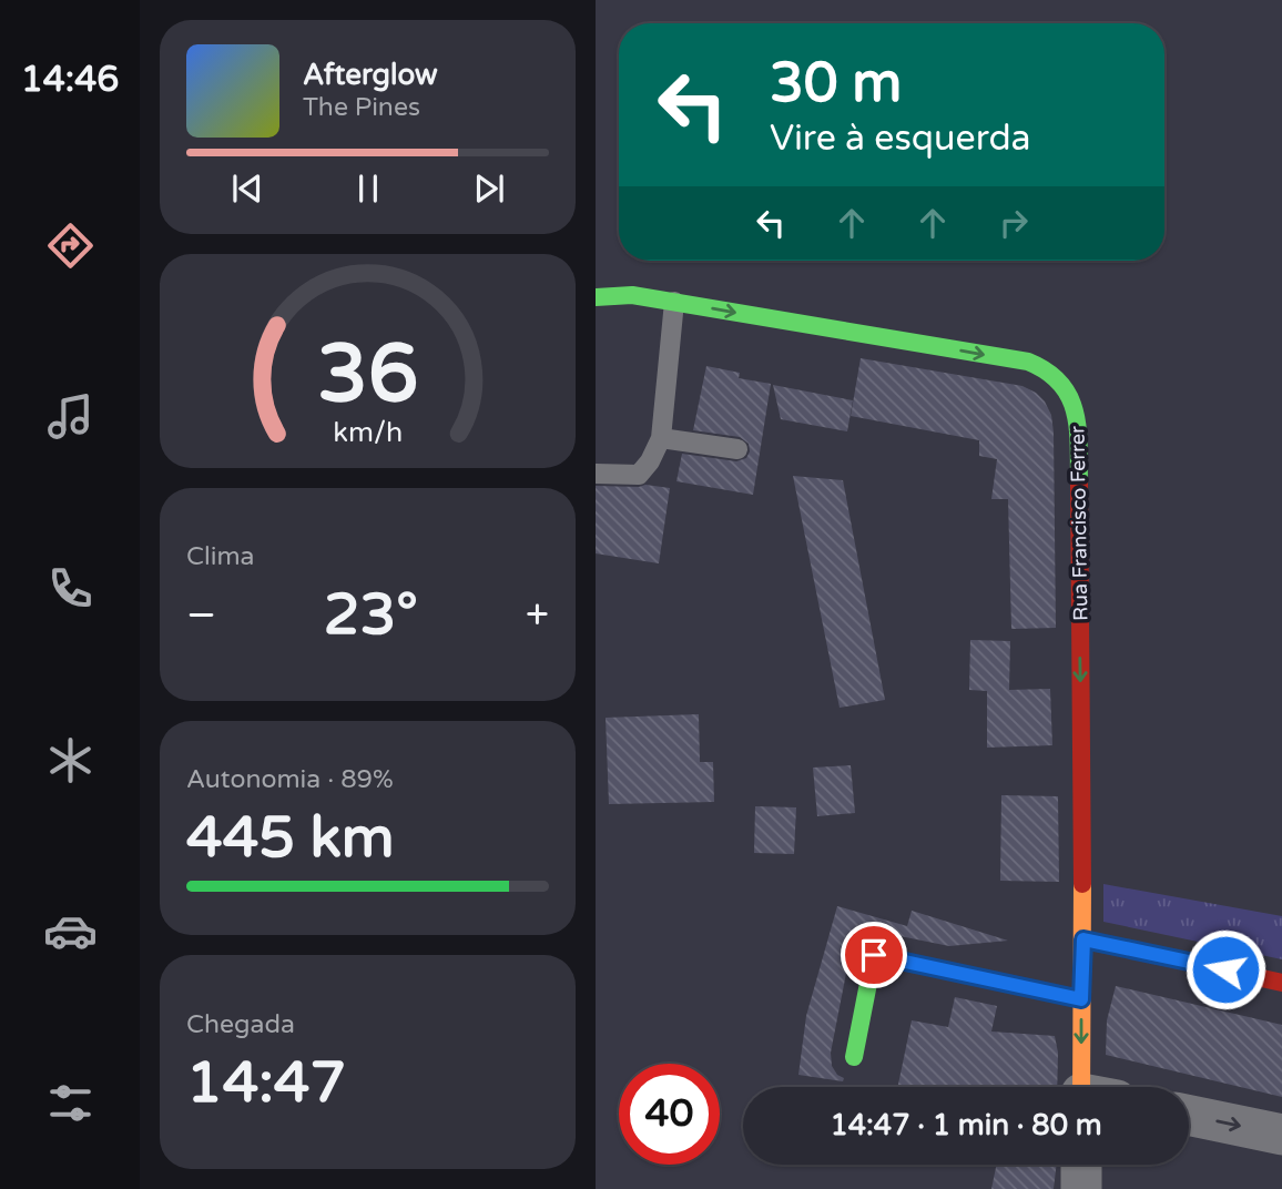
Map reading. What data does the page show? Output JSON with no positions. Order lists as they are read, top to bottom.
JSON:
{
  "streets": {
    "street": ["Rua Francisco Ferrer"]
  },
  "page": {
    "tabs": "14:46",
    "turn": ["30 m", "Vire à esquerda"],
    "song": ["Afterglow", "The Pines"],
    "tile": [
      "Clima",
      ["Autonomia · 89%", "445 km"],
      ["Chegada", "14:47"]
    ],
    "heat": ["−", "23°", "+"],
    "limit": "40",
    "trip": "14:47 · 1 min · 80 m",
    "gauge": ["36", "km/h"]
  }
}
